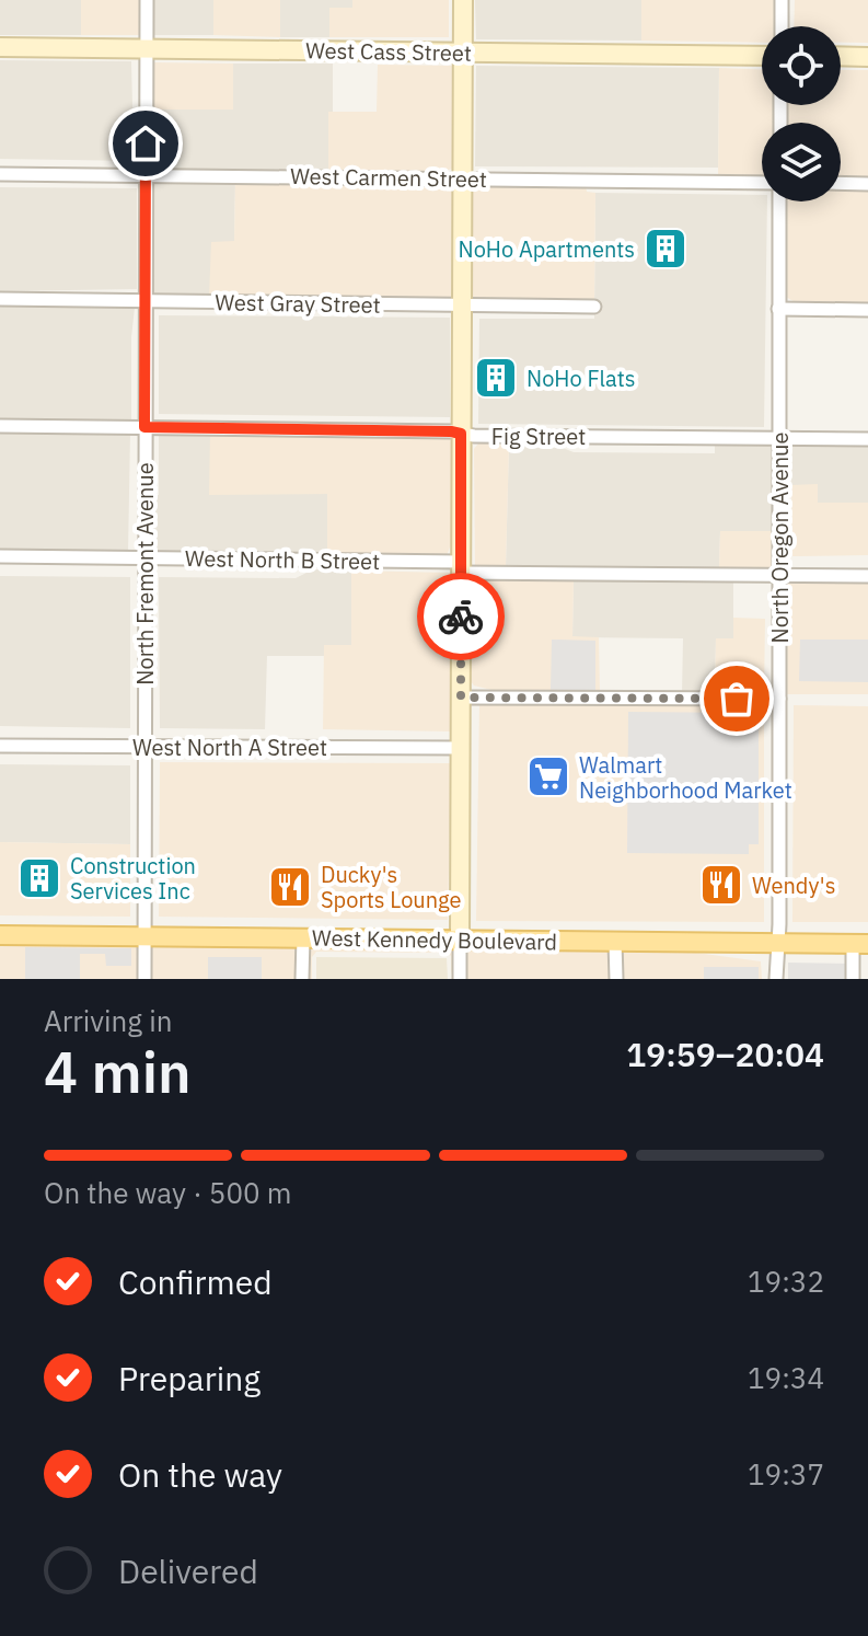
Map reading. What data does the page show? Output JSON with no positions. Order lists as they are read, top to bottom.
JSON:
{
  "streets": {
    "main road": ["West Kennedy Boulevard"],
    "street": [
      "West Cass Street",
      "West Carmen Street",
      "West Gray Street",
      "Fig Street",
      "North Oregon Avenue",
      "West North B Street",
      "North Fremont Avenue",
      "West North A Street"
    ]
  },
  "crossings": [
    ["West Cass Street", "North Fremont Avenue"],
    ["West Carmen Street", "North Fremont Avenue"],
    ["West Gray Street", "North Fremont Avenue"],
    ["Fig Street", "North Oregon Avenue"],
    ["Fig Street", "North Fremont Avenue"],
    ["North Oregon Avenue", "West North B Street"],
    ["North Oregon Avenue", "West Kennedy Boulevard"],
    ["West North B Street", "North Fremont Avenue"],
    ["North Fremont Avenue", "West North A Street"],
    ["North Fremont Avenue", "West Kennedy Boulevard"]
  ],
  "places": {
    "building": ["NoHo Apartments", "NoHo Flats", "Construction Services Inc"],
    "supermarket": ["Walmart Neighborhood Market"],
    "restaurant": ["Wendy's", "Ducky's Sports Lounge"]
  },
  "page": {
    "heading": ["4 min", "Arriving in", "19:59–20:04"],
    "bar": "On the way · 500 m",
    "list": [
      ["Confirmed", "19:32"],
      ["Preparing", "19:34"],
      ["On the way", "19:37"],
      "Delivered"
    ]
  }
}
